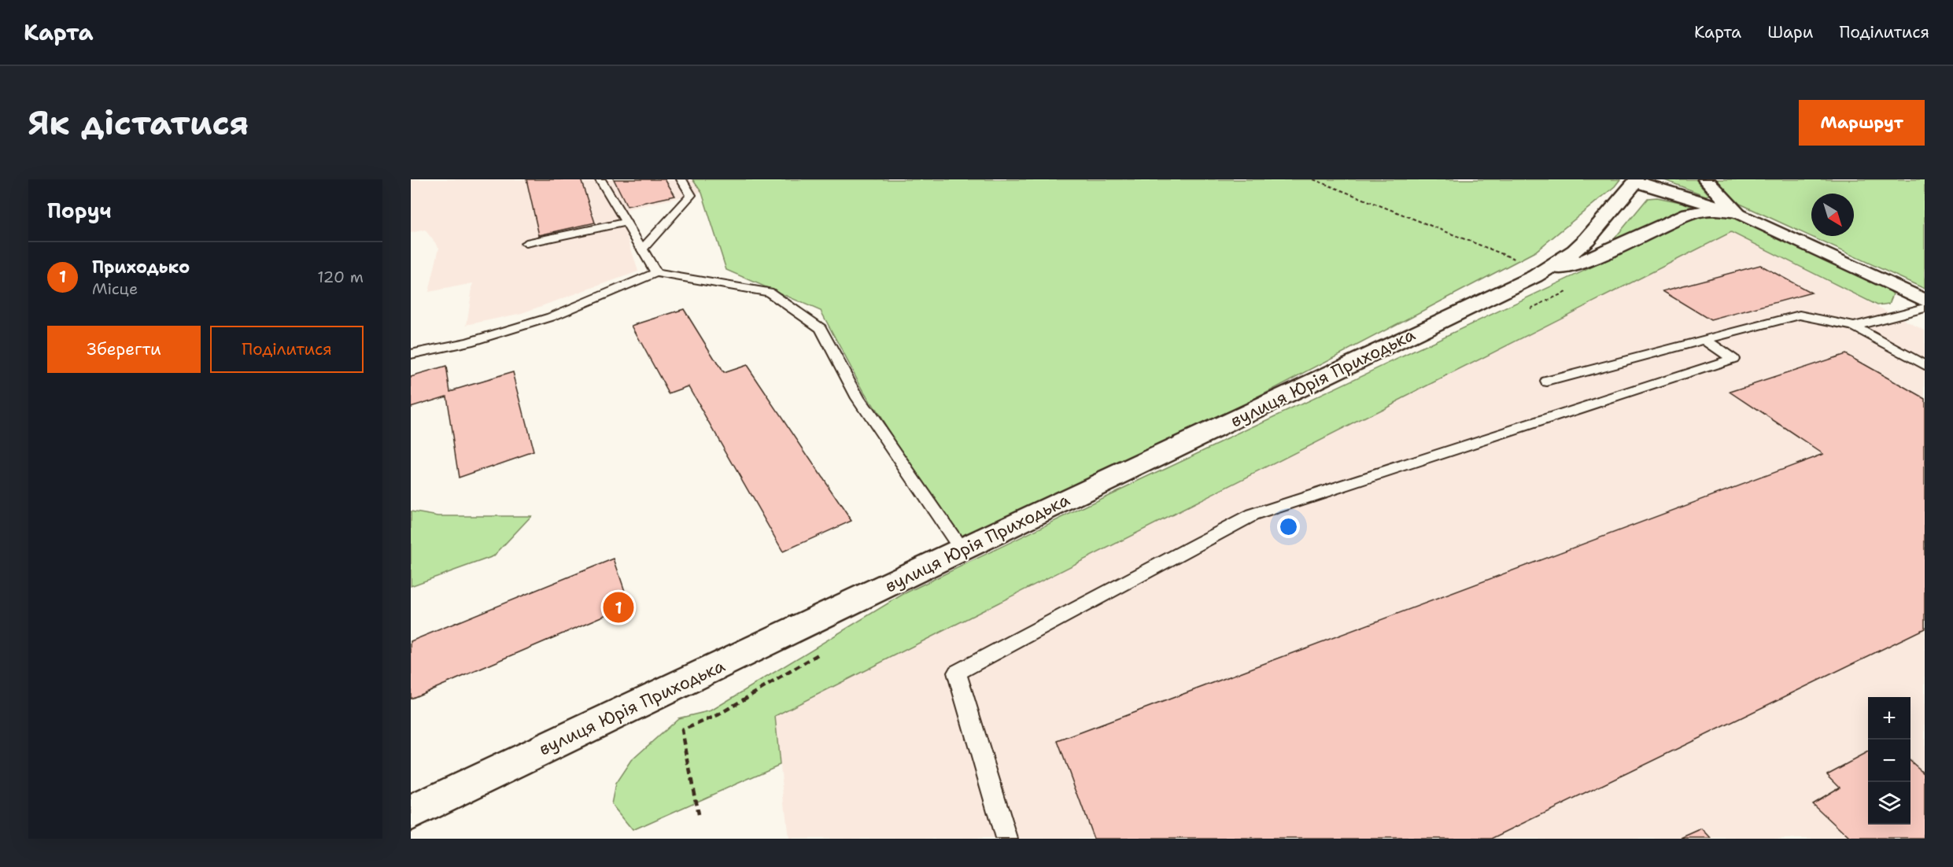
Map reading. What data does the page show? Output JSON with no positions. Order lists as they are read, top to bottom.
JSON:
{
  "streets": {
    "street": ["вулиця Юрія Приходька"]
  },
  "north": "bottom right",
  "page": {
    "header": "Карта",
    "nav": ["Карта", "Шари", "Поділитися"],
    "buttons": [
      "Маршрут",
      ["Зберегти", "Поділитися"]
    ],
    "title": "Як дістатися",
    "heading": "Поруч",
    "list": [
      {
        "mark": "1",
        "name": "Приходько",
        "note": "Місце",
        "value": "120 m"
      }
    ],
    "pins": "1",
    "map_buttons": ["+", "−"]
  }
}
